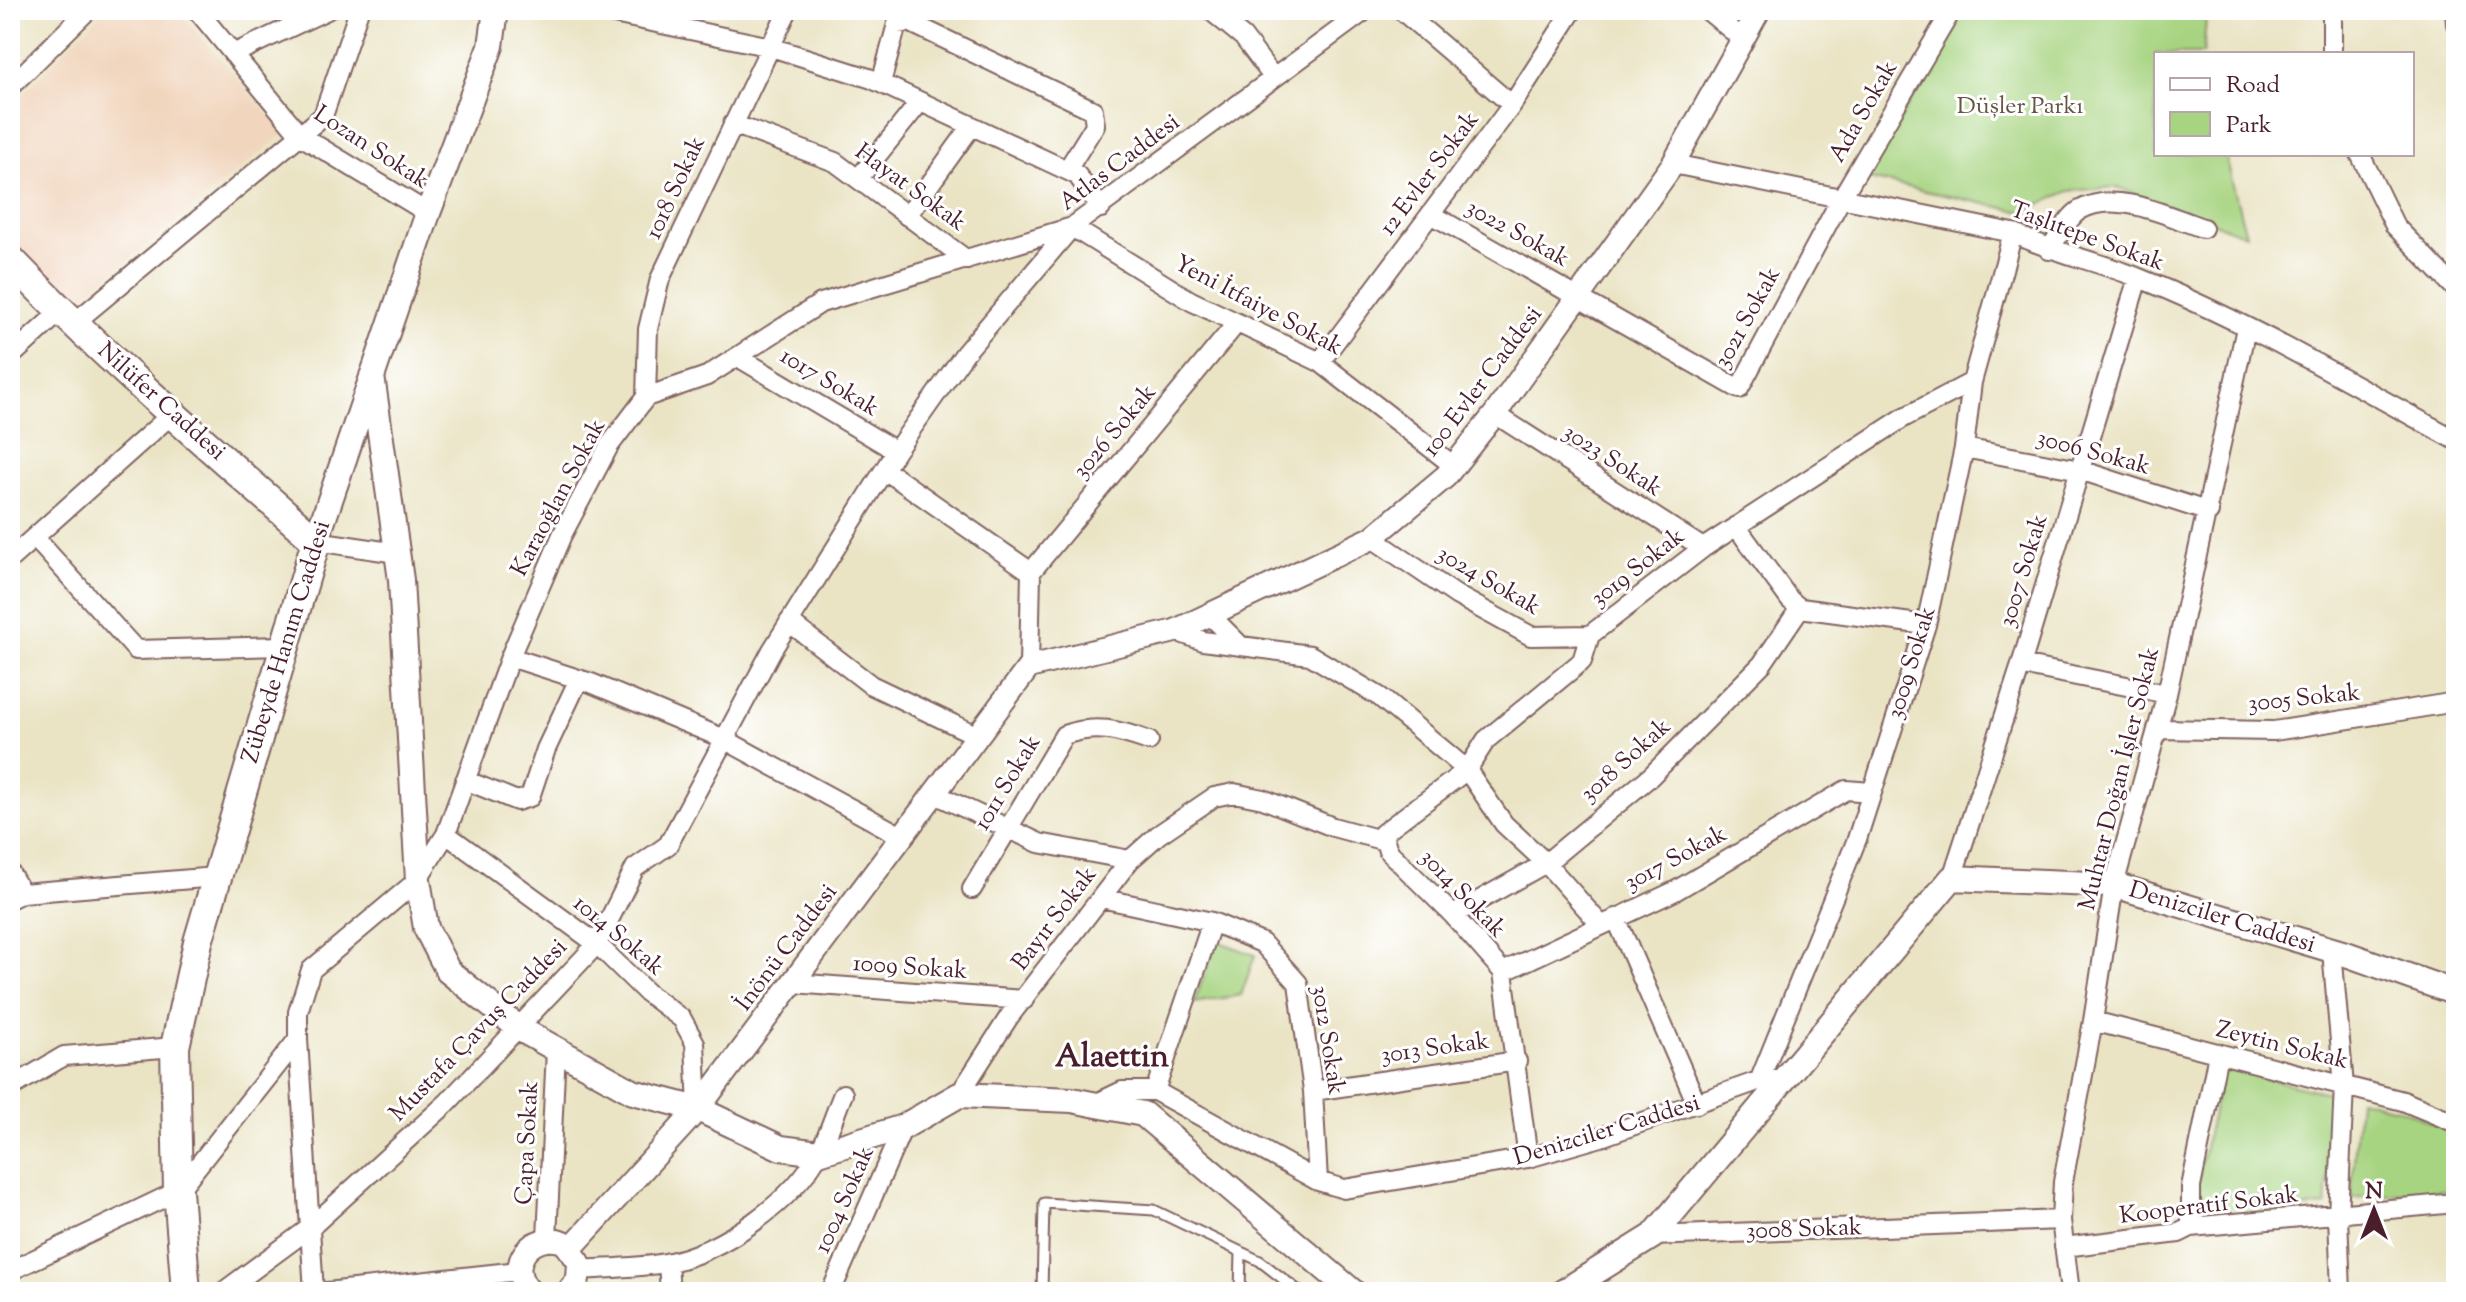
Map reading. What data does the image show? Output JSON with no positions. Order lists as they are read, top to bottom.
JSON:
{
  "streets": {
    "main road": [
      "Nilüfer Caddesi",
      "Zübeyde Hanım Caddesi",
      "Denizciler Caddesi",
      "3008 Sokak"
    ],
    "street": [
      "Ada Sokak",
      "Lozan Sokak",
      "Atlas Caddesi",
      "12 Evler Sokak",
      "1018 Sokak",
      "Hayat Sokak",
      "3022 Sokak",
      "Taşlıtepe Sokak",
      "Yeni İtfaiye Sokak",
      "3021 Sokak",
      "100 Evler Caddesi",
      "1017 Sokak",
      "3026 Sokak",
      "3006 Sokak",
      "3023 Sokak",
      "Karaoğlan Sokak",
      "3019 Sokak",
      "3007 Sokak",
      "3024 Sokak",
      "3009 Sokak",
      "3005 Sokak",
      "3018 Sokak",
      "Muhtar Doğan İşler Sokak",
      "1011 Sokak",
      "3017 Sokak",
      "3014 Sokak",
      "Bayır Sokak",
      "1014 Sokak",
      "İnönü Caddesi",
      "1009 Sokak",
      "Mustafa Çavuş Caddesi",
      "3012 Sokak",
      "Zeytin Sokak",
      "3013 Sokak",
      "Çapa Sokak",
      "1004 Sokak",
      "Kooperatif Sokak"
    ]
  },
  "crossings": [
    ["Ada Sokak", "Taşlıtepe Sokak"],
    ["Ada Sokak", "3021 Sokak"],
    ["Lozan Sokak", "Zübeyde Hanım Caddesi"],
    ["Atlas Caddesi", "Yeni İtfaiye Sokak"],
    ["Atlas Caddesi", "1017 Sokak"],
    ["Atlas Caddesi", "Mustafa Çavuş Caddesi"],
    ["12 Evler Sokak", "3022 Sokak"],
    ["12 Evler Sokak", "Yeni İtfaiye Sokak"],
    ["1018 Sokak", "Hayat Sokak"],
    ["1018 Sokak", "Karaoğlan Sokak"],
    ["3022 Sokak", "3021 Sokak"],
    ["3022 Sokak", "100 Evler Caddesi"],
    ["Taşlıtepe Sokak", "3021 Sokak"],
    ["Taşlıtepe Sokak", "100 Evler Caddesi"],
    ["Taşlıtepe Sokak", "3007 Sokak"],
    ["Taşlıtepe Sokak", "3009 Sokak"],
    ["Taşlıtepe Sokak", "Muhtar Doğan İşler Sokak"],
    ["Yeni İtfaiye Sokak", "100 Evler Caddesi"],
    ["Yeni İtfaiye Sokak", "3026 Sokak"],
    ["3021 Sokak", "100 Evler Caddesi"],
    ["100 Evler Caddesi", "3023 Sokak"],
    ["100 Evler Caddesi", "3024 Sokak"],
    ["100 Evler Caddesi", "İnönü Caddesi"],
    ["Nilüfer Caddesi", "Zübeyde Hanım Caddesi"],
    ["3006 Sokak", "3007 Sokak"],
    ["3006 Sokak", "3009 Sokak"],
    ["3006 Sokak", "Muhtar Doğan İşler Sokak"],
    ["3023 Sokak", "3019 Sokak"],
    ["Karaoğlan Sokak", "1014 Sokak"],
    ["Karaoğlan Sokak", "Mustafa Çavuş Caddesi"],
    ["3019 Sokak", "3024 Sokak"],
    ["3019 Sokak", "3009 Sokak"],
    ["3019 Sokak", "3014 Sokak"],
    ["3007 Sokak", "Denizciler Caddesi"],
    ["3009 Sokak", "3017 Sokak"],
    ["3009 Sokak", "Denizciler Caddesi"],
    ["3005 Sokak", "Muhtar Doğan İşler Sokak"],
    ["3018 Sokak", "3014 Sokak"],
    ["Muhtar Doğan İşler Sokak", "Denizciler Caddesi"],
    ["Muhtar Doğan İşler Sokak", "Zeytin Sokak"],
    ["Muhtar Doğan İşler Sokak", "Kooperatif Sokak"],
    ["Muhtar Doğan İşler Sokak", "3008 Sokak"],
    ["3017 Sokak", "3014 Sokak"],
    ["3014 Sokak", "Denizciler Caddesi"],
    ["3014 Sokak", "Bayır Sokak"],
    ["3014 Sokak", "3013 Sokak"],
    ["Denizciler Caddesi", "3012 Sokak"],
    ["Bayır Sokak", "1009 Sokak"],
    ["Bayır Sokak", "3012 Sokak"],
    ["1014 Sokak", "İnönü Caddesi"],
    ["1014 Sokak", "Mustafa Çavuş Caddesi"],
    ["İnönü Caddesi", "1009 Sokak"],
    ["3012 Sokak", "3013 Sokak"]
  ],
  "districts": ["Alaettin"],
  "parks": ["Düşler Parkı"],
  "legend": ["Road", "Park"],
  "north": "top"
}
